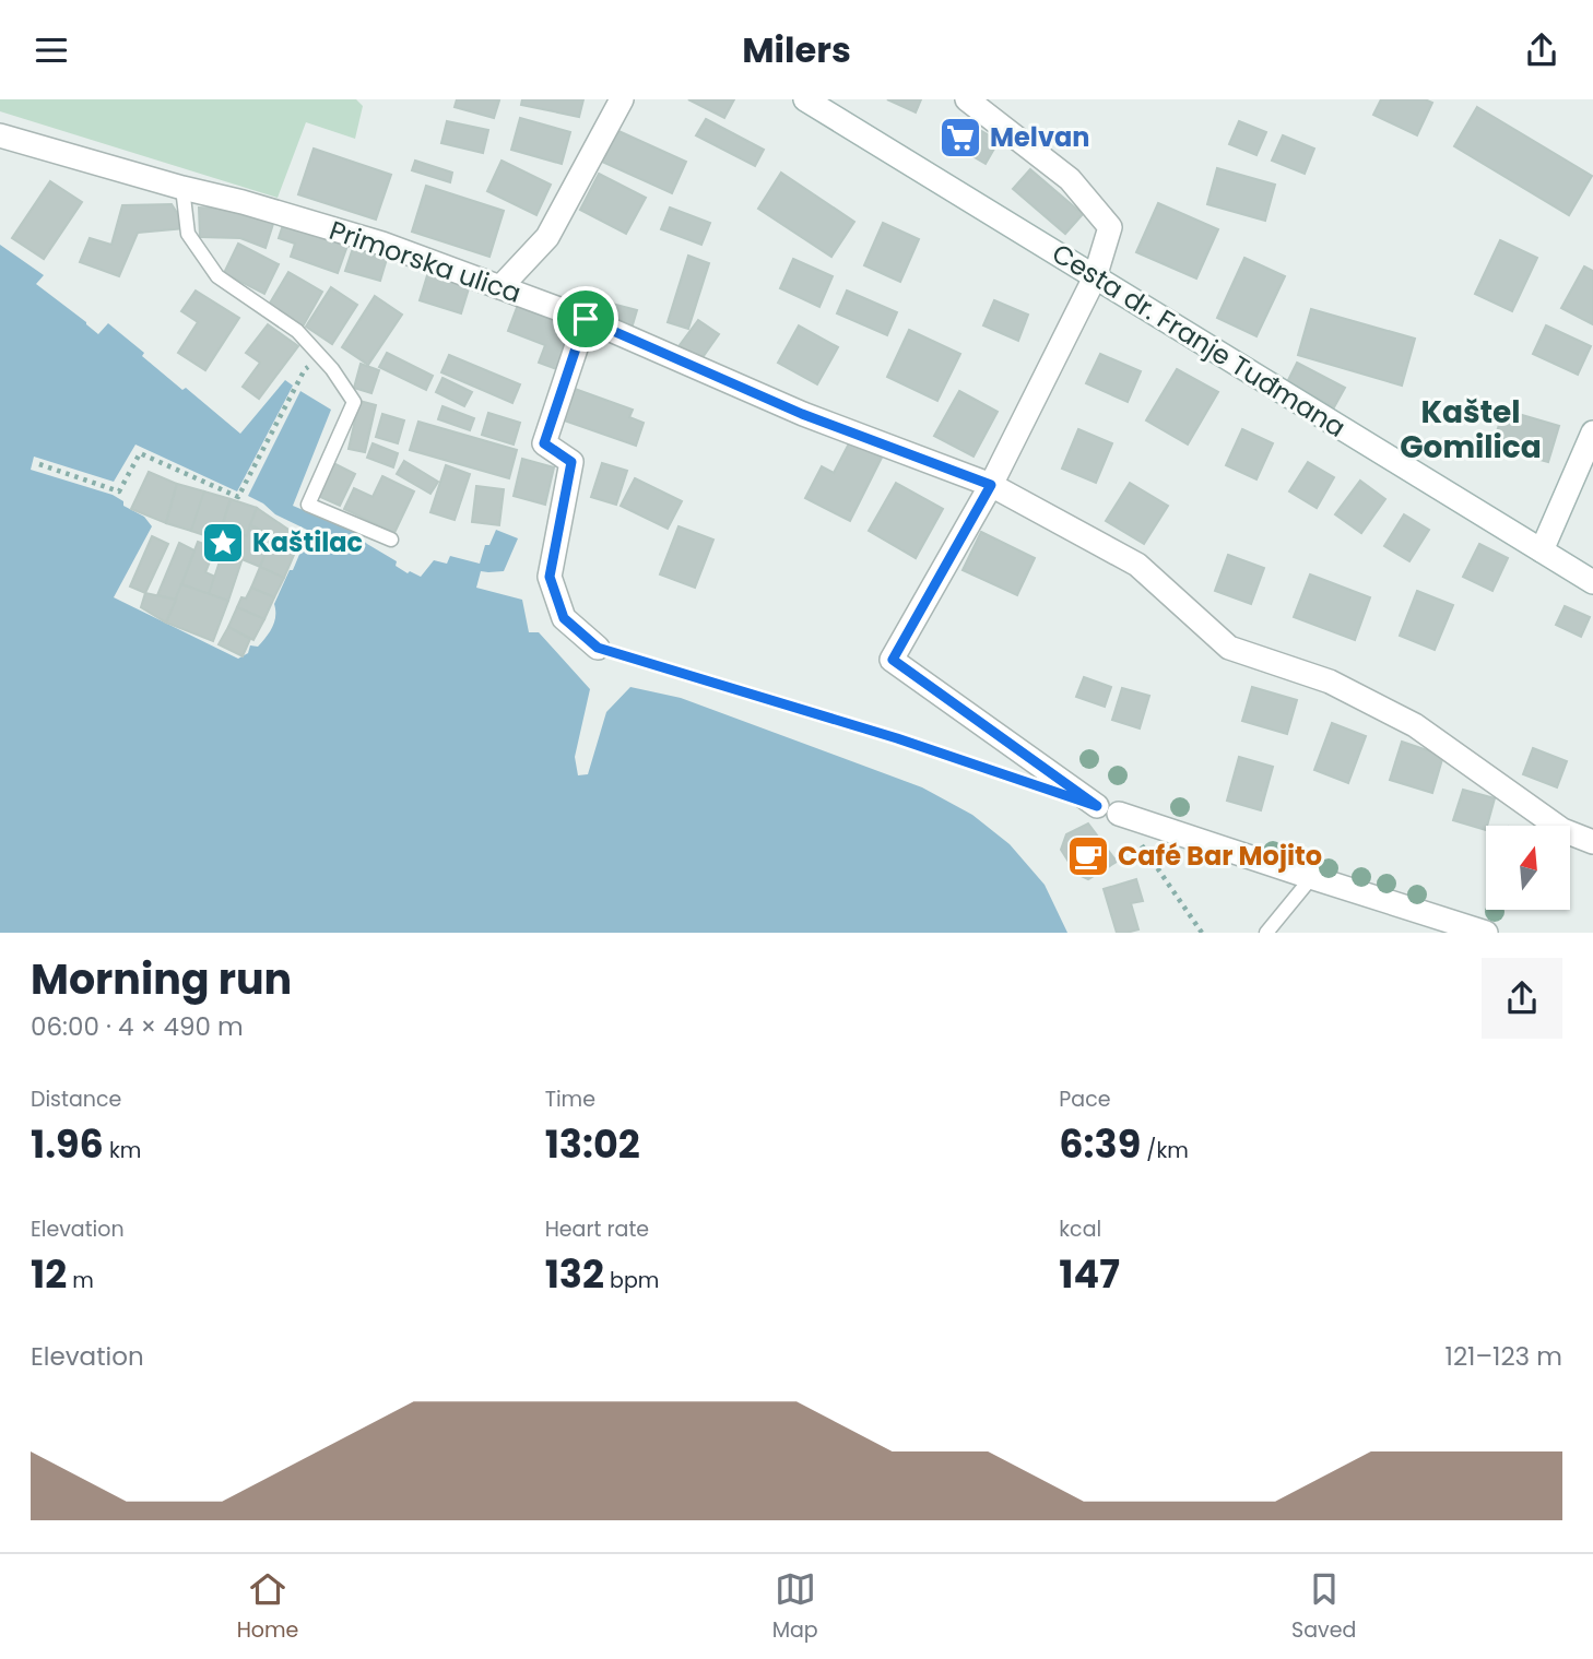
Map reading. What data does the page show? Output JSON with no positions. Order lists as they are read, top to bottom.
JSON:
{
  "streets": {
    "street": ["Primorska ulica", "Cesta dr. Franje Tuđmana"]
  },
  "districts": ["Kaštel Gomilica"],
  "places": {
    "supermarket": ["Melvan"],
    "place": ["Kaštilac"],
    "cafe": ["Café Bar Mojito"]
  },
  "north": "top",
  "page": {
    "header": "Milers",
    "heading": ["Morning run", "06:00 · 4 × 490 m"],
    "stats": [
      ["Distance", "1.96 km"],
      ["Time", "13:02"],
      ["Pace", "6:39 /km"],
      ["Elevation", "12 m"],
      ["Heart rate", "132 bpm"],
      ["kcal", "147"]
    ],
    "chart": ["Elevation", "121–123 m"],
    "tabs": ["Home", "Map", "Saved"]
  }
}
